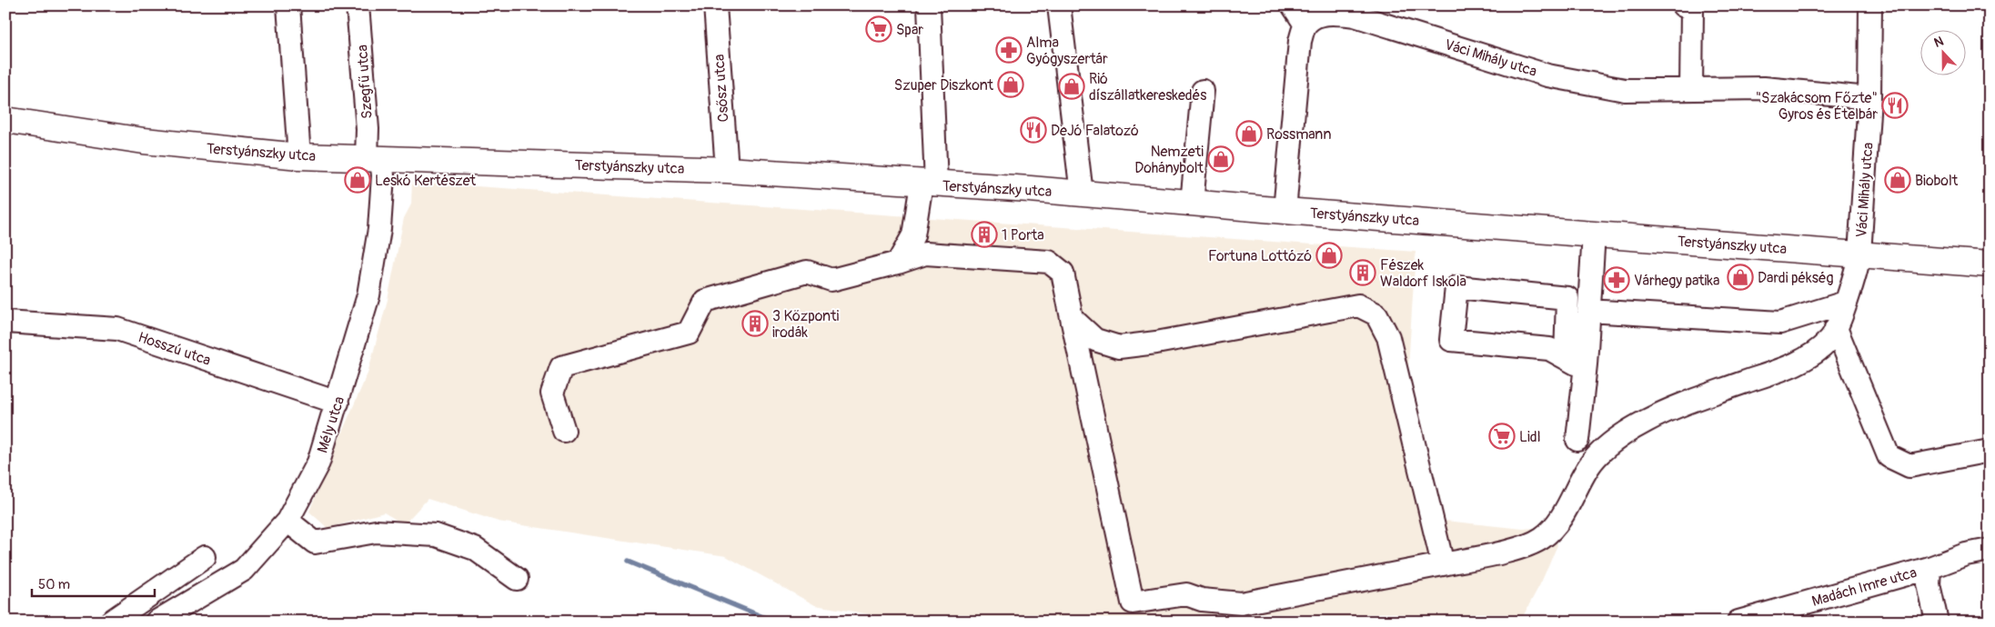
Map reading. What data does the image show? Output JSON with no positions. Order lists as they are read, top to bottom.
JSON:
{
  "streets": {
    "main road": ["Terstyánszky utca"],
    "street": [
      "Váci Mihály utca",
      "Szegfű utca",
      "Csősz utca",
      "Hosszú utca",
      "Mély utca",
      "Madách Imre utca"
    ]
  },
  "crossings": [
    ["Váci Mihály utca", "Terstyánszky utca"],
    ["Szegfű utca", "Terstyánszky utca"],
    ["Szegfű utca", "Mély utca"],
    ["Csősz utca", "Terstyánszky utca"],
    ["Terstyánszky utca", "Mély utca"],
    ["Hosszú utca", "Mély utca"]
  ],
  "places": {
    "supermarket": ["Spar", "Lidl"],
    "pharmacy": ["Alma Gyógyszertár", "Várhegy patika"],
    "shop": [
      "Szuper Diszkont",
      "Rió díszállatkereskedés",
      "Rossmann",
      "Nemzeti Dohánybolt",
      "Leskó Kertészet",
      "Biobolt",
      "Fortuna Lottózó",
      "Dardi pékség"
    ],
    "restaurant": ["\"Szakácsom Főzte\" Gyros és Ételbár", "DeJó Falatozó"],
    "building": ["1 Porta", "Fészek Waldorf Iskola", "3 Központi irodák"]
  },
  "scale_bar": "50 m",
  "north": "top"
}
